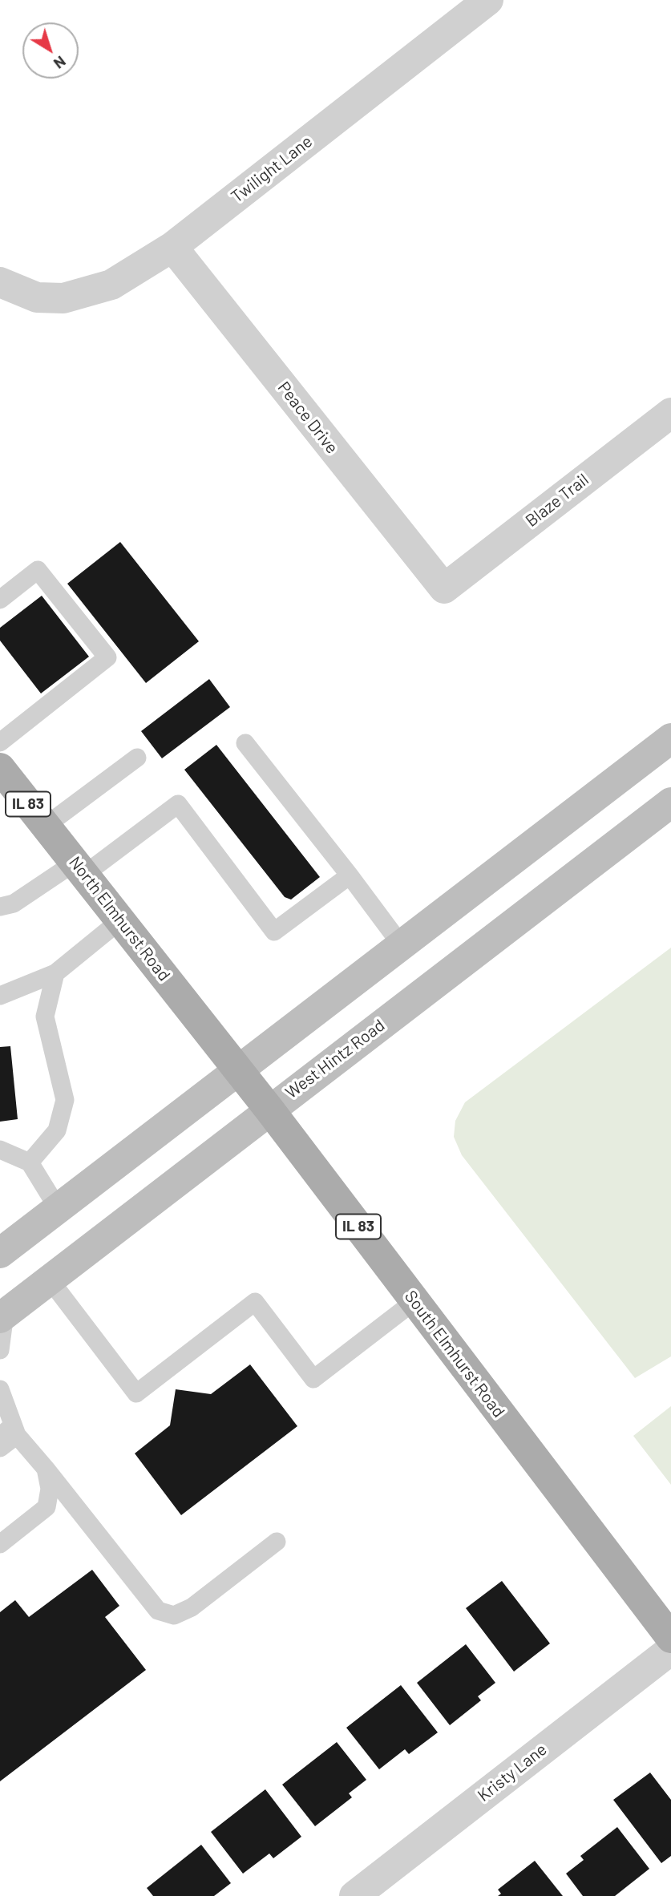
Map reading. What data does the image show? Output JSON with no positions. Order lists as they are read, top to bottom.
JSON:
{
  "streets": {
    "main road": [
      "IL 83",
      "North Elmhurst Road",
      "West Hintz Road",
      "South Elmhurst Road"
    ],
    "street": [
      "Twilight Lane",
      "Peace Drive",
      "Blaze Trail",
      "Kristy Lane"
    ]
  },
  "crossings": [
    ["Twilight Lane", "Peace Drive"],
    ["Peace Drive", "Blaze Trail"],
    ["North Elmhurst Road", "South Elmhurst Road"],
    ["West Hintz Road", "South Elmhurst Road"]
  ],
  "north": "bottom right"
}
